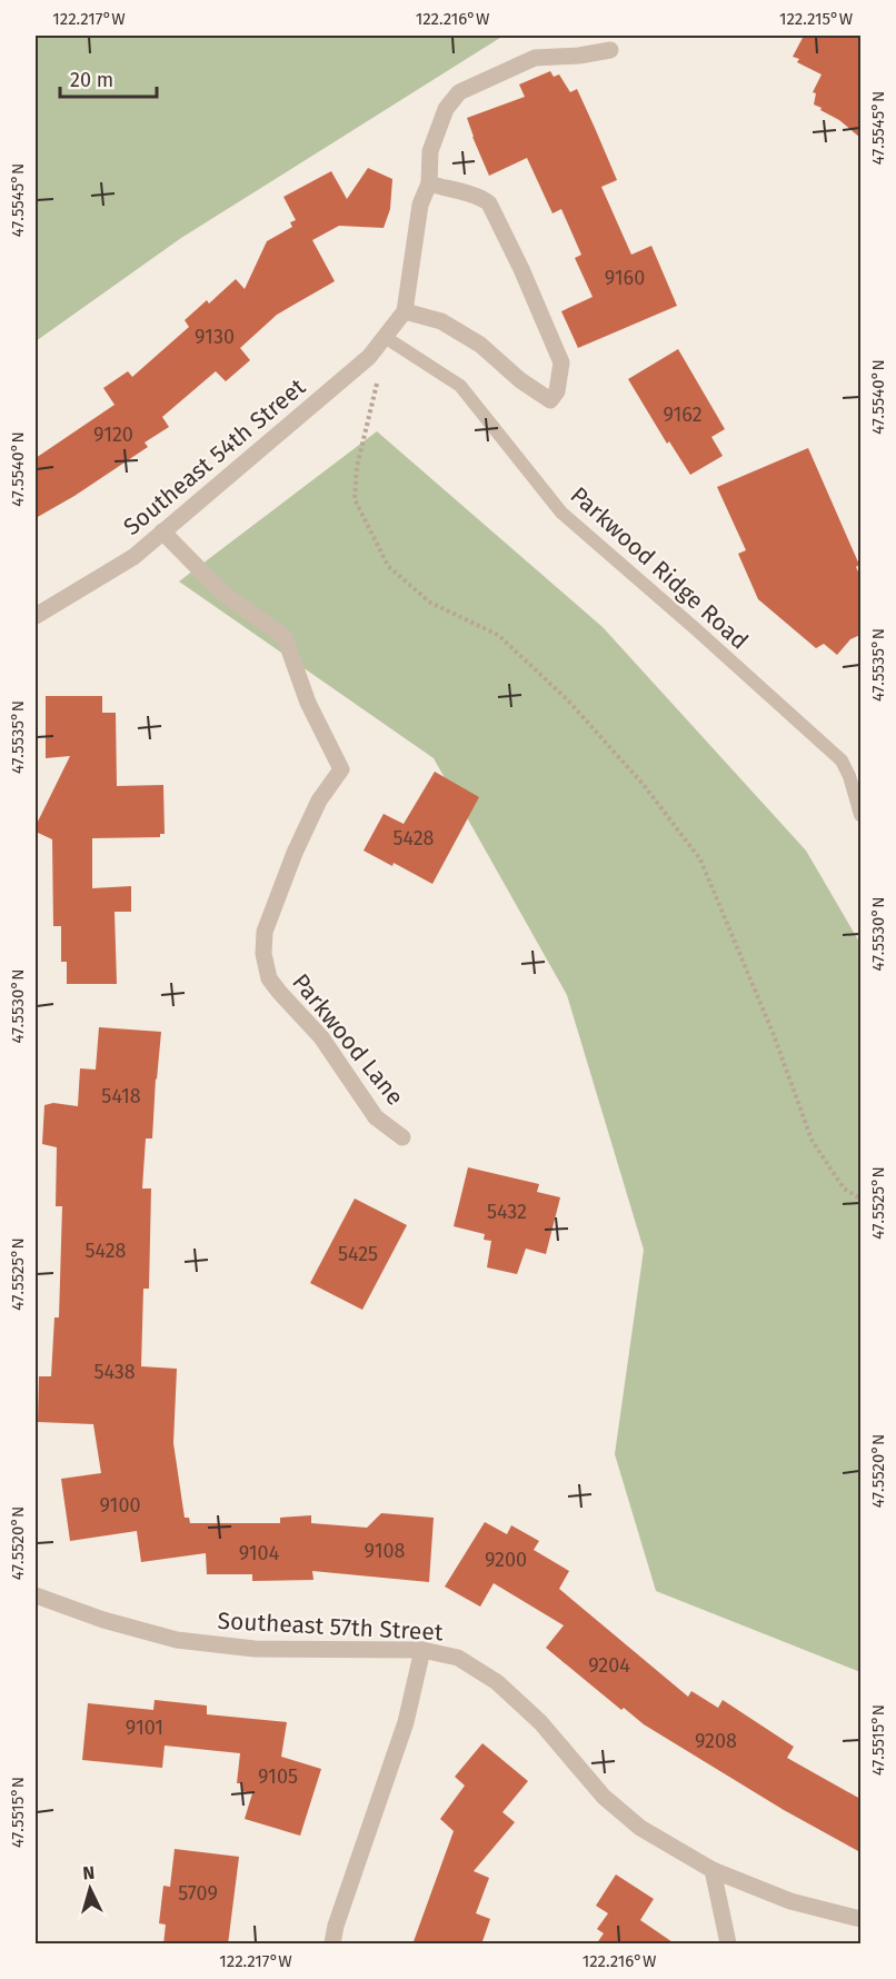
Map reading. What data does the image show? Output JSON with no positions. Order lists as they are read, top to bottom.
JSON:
{
  "streets": {
    "street": ["Southeast 54th Street", "Parkwood Lane", "Southeast 57th Street"],
    "lane": ["Parkwood Ridge Road"]
  },
  "crossings": [
    ["Southeast 54th Street", "Parkwood Ridge Road"],
    ["Southeast 54th Street", "Parkwood Lane"]
  ],
  "house_numbers": [
    "9160",
    "9130",
    "9162",
    "9120",
    "5428",
    "5418",
    "5432",
    "5428",
    "5425",
    "5438",
    "9100",
    "9108",
    "9104",
    "9200",
    "9204",
    "9101",
    "9208",
    "9105",
    "5709"
  ],
  "scale_bar": "20 m",
  "north": "top",
  "coordinates": [
    "122.217°W",
    "122.216°W",
    "122.215°W",
    "47.5545°N",
    "47.5540°N",
    "47.5535°N",
    "47.5530°N",
    "47.5525°N",
    "47.5520°N",
    "47.5515°N"
  ]
}
